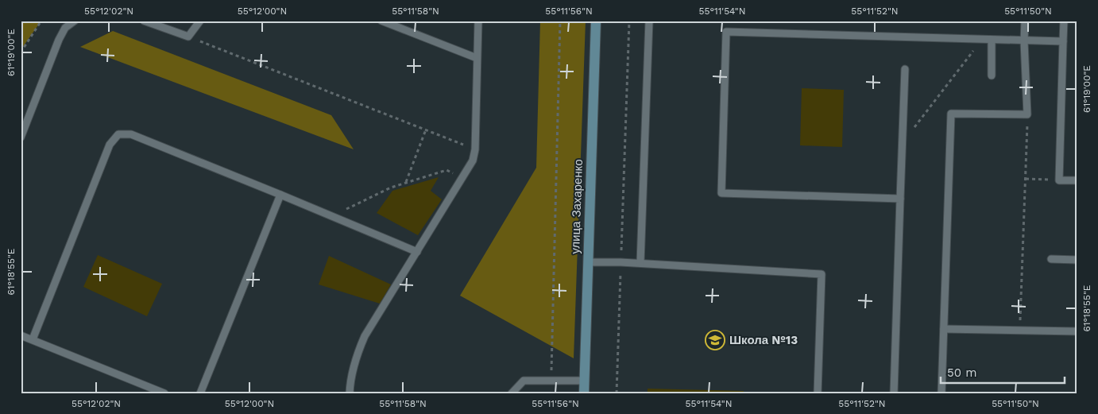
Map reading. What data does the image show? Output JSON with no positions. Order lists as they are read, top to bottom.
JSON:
{
  "streets": {
    "street": ["улица Захаренко"]
  },
  "places": {
    "school or university": ["Школа №13"]
  },
  "scale_bar": "50 m",
  "coordinates": [
    "55°12'02\"N",
    "55°12'00\"N",
    "55°11'58\"N",
    "55°11'56\"N",
    "55°11'54\"N",
    "55°11'52\"N",
    "55°11'50\"N",
    "61°19'00\"E",
    "61°18'55\"E"
  ]
}
